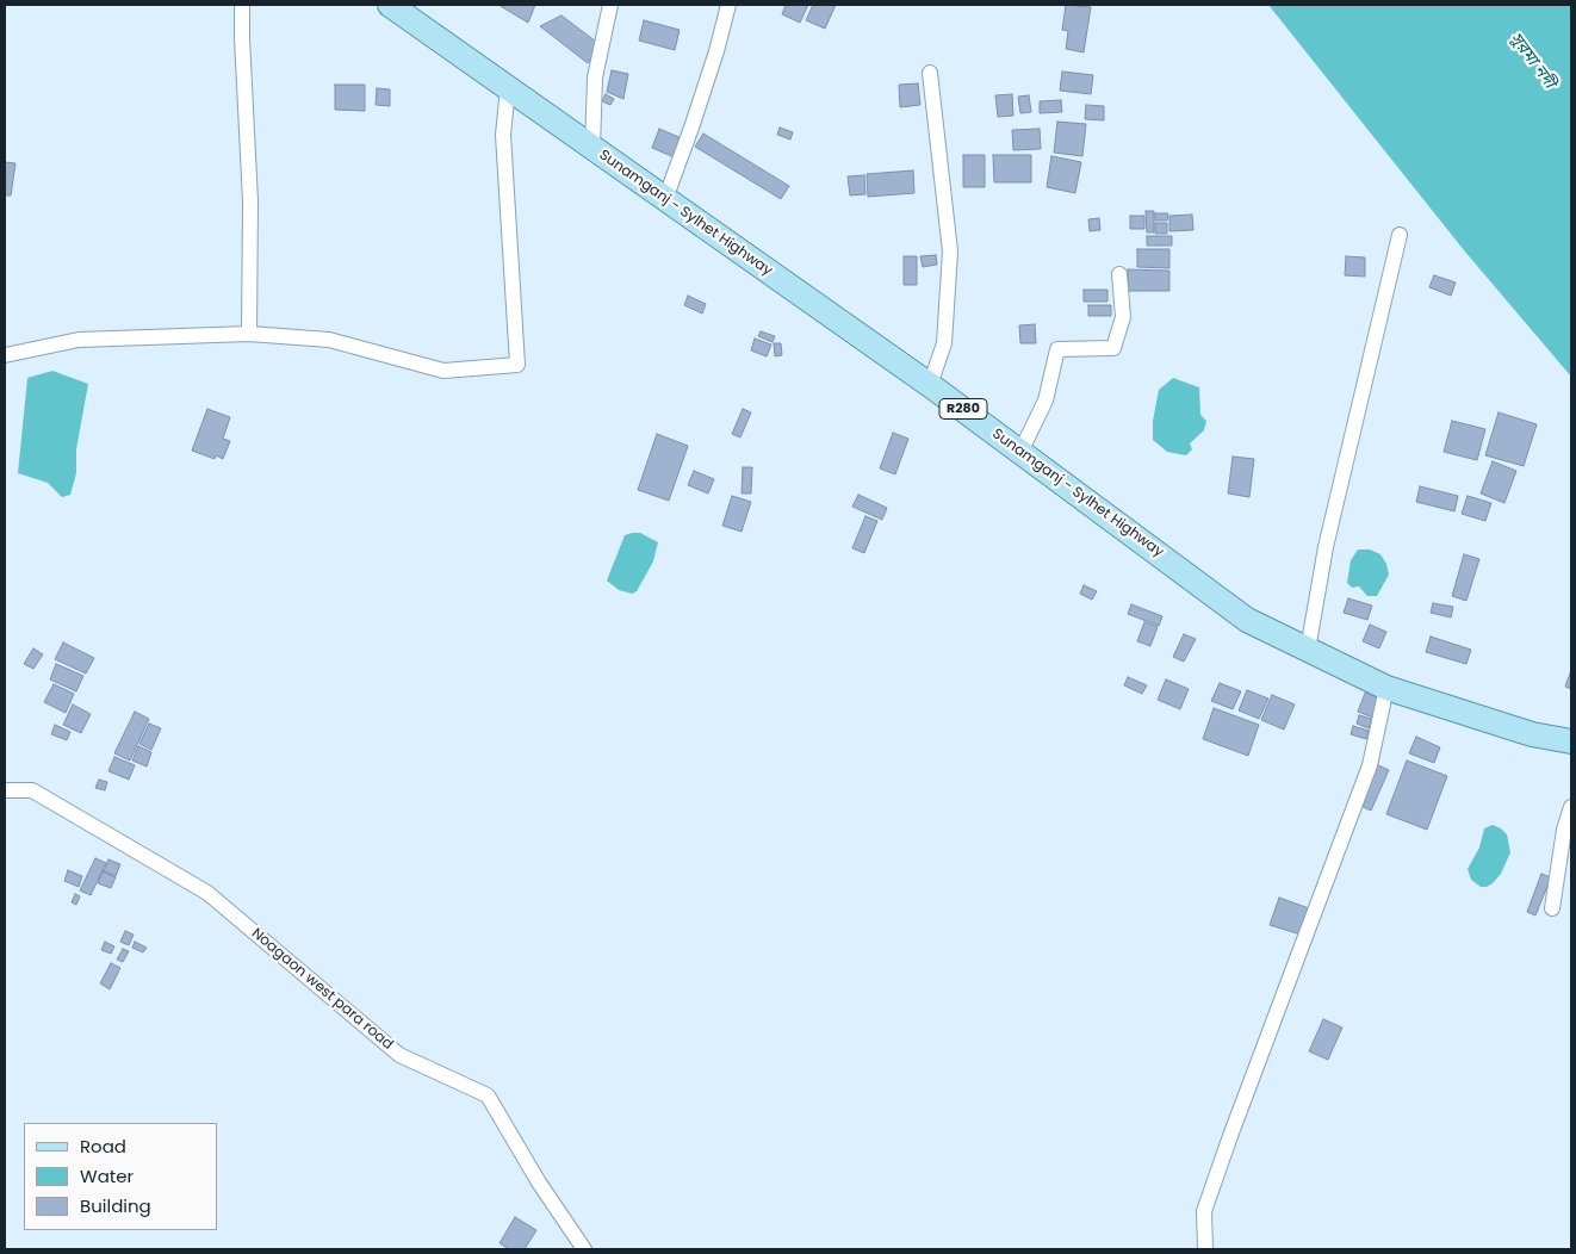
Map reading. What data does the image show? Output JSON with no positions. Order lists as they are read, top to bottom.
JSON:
{
  "streets": {
    "main road": ["Sunamganj - Sylhet Highway", "R280"],
    "street": ["Noagaon west para road"]
  },
  "water": ["সুরমা নদী"],
  "legend": ["Road", "Water", "Building"]
}
